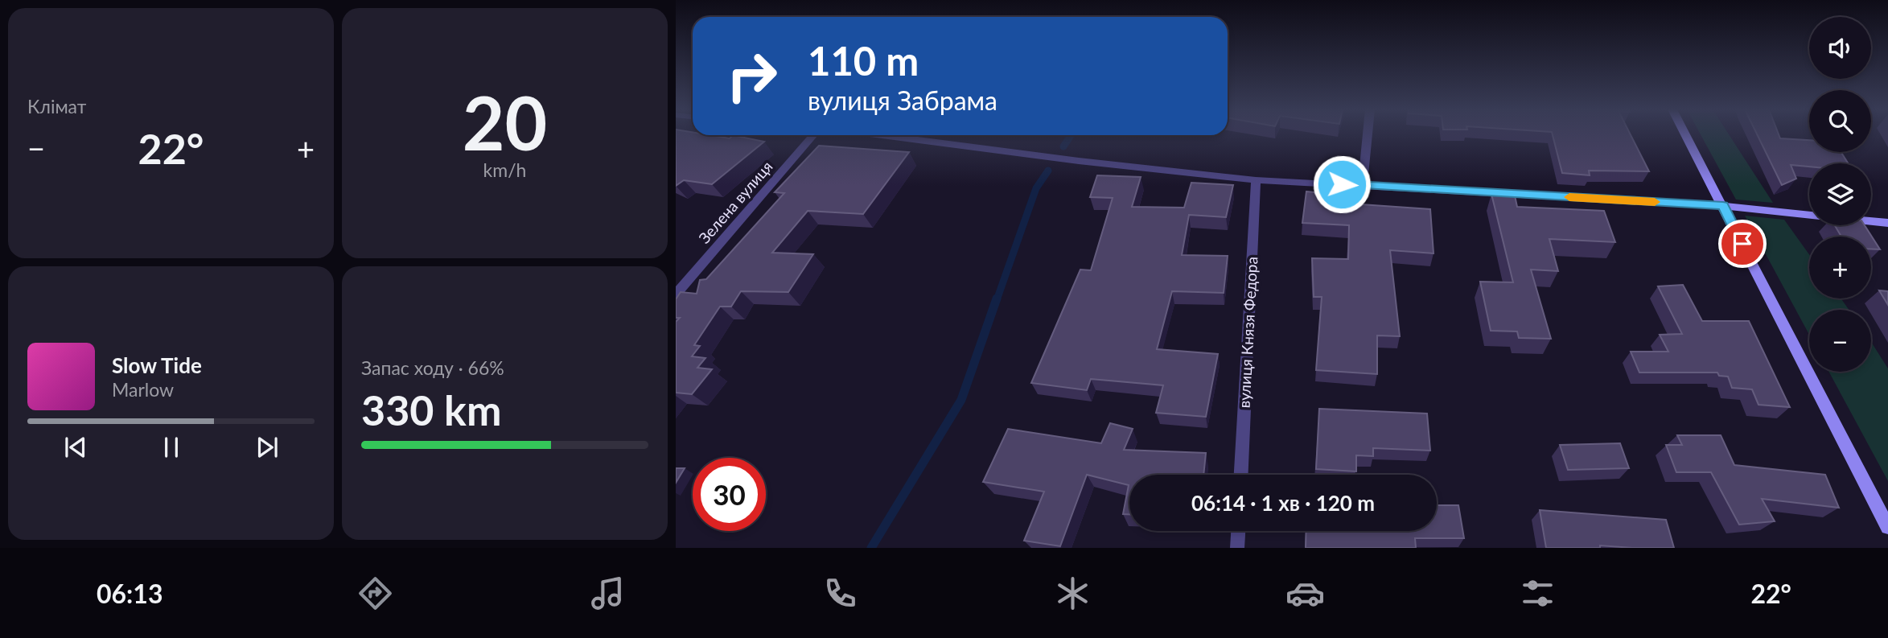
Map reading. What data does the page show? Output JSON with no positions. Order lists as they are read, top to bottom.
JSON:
{
  "streets": {
    "street": ["Зелена вулиця", "вулиця Князя Федора"]
  },
  "page": {
    "tile": [
      "Клімат",
      ["20", "km/h"],
      ["Запас ходу · 66%", "330 km"]
    ],
    "map_buttons": ["+", "−"],
    "turn": ["110 m", "вулиця Забрама"],
    "heat": ["−", "22°", "+"],
    "song": ["Slow Tide", "Marlow"],
    "limit": "30",
    "trip": "06:14 · 1 хв · 120 m",
    "tabs": ["06:13", "22°"]
  }
}
